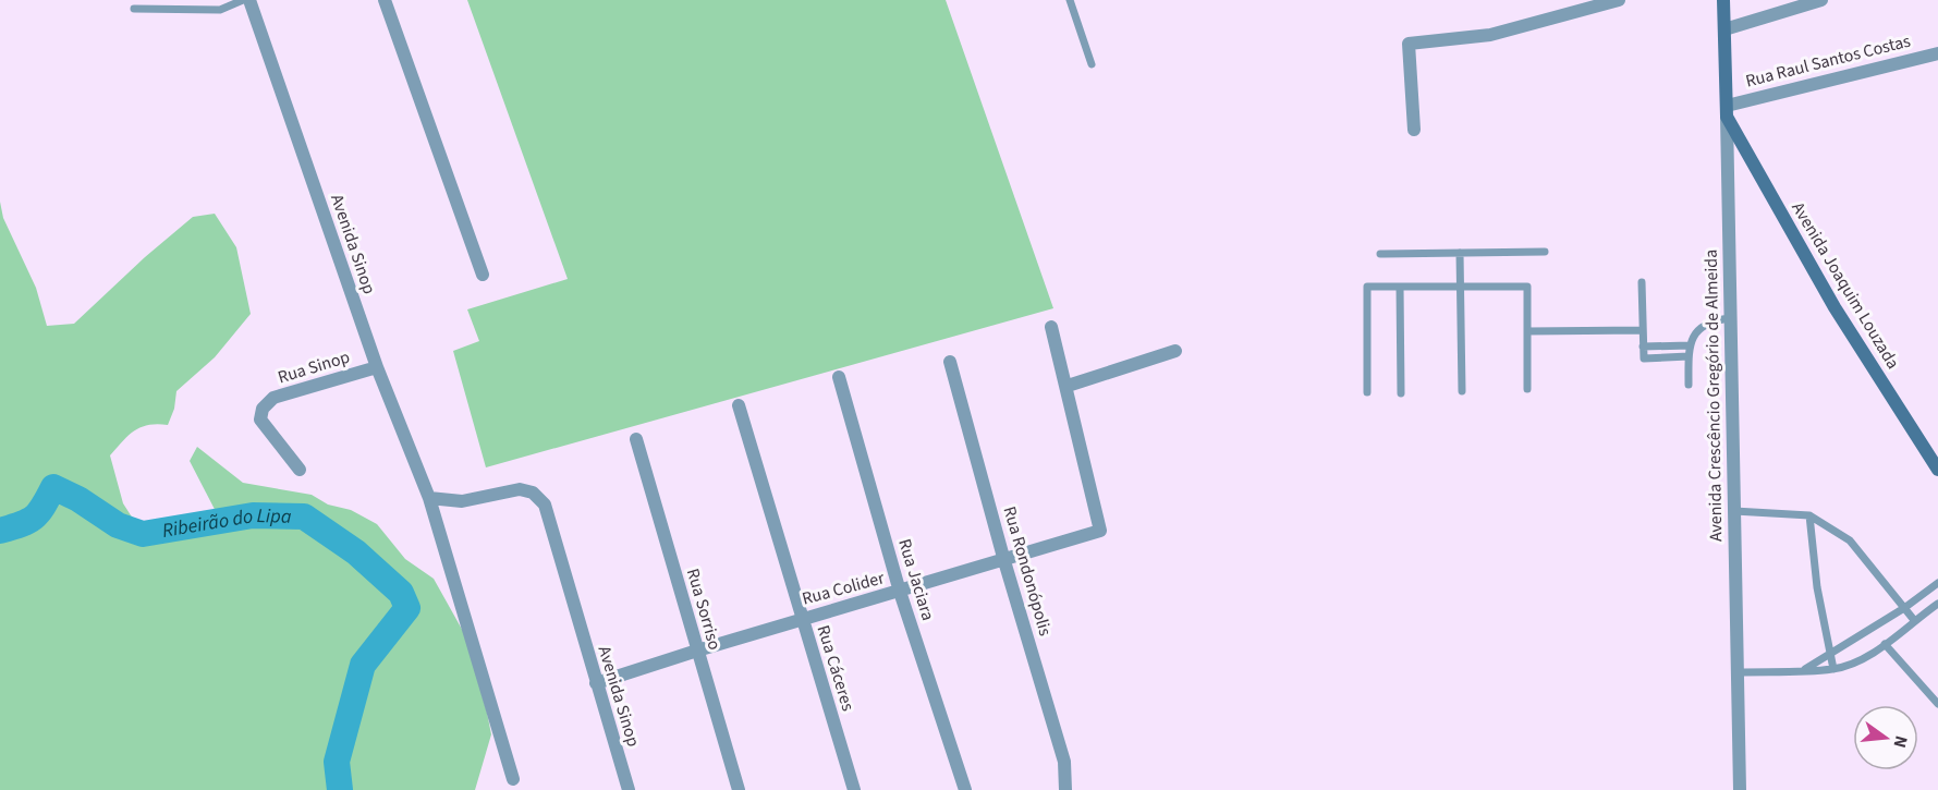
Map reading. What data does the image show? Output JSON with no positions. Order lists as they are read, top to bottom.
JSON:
{
  "streets": {
    "main road": ["Avenida Joaquim Louzada", "Avenida Crescêncio Gregório de Almeida"],
    "street": [
      "Rua Raul Santos Costas",
      "Avenida Sinop",
      "Rua Sinop",
      "Rua Rondonópolis",
      "Rua Jaciara",
      "Rua Colider",
      "Rua Sorriso",
      "Rua Cáceres"
    ]
  },
  "crossings": [
    ["Rua Raul Santos Costas", "Avenida Joaquim Louzada"],
    ["Rua Raul Santos Costas", "Avenida Crescêncio Gregório de Almeida"],
    ["Avenida Sinop", "Rua Sinop"],
    ["Avenida Sinop", "Rua Colider"],
    ["Avenida Joaquim Louzada", "Avenida Crescêncio Gregório de Almeida"],
    ["Rua Rondonópolis", "Rua Colider"],
    ["Rua Jaciara", "Rua Colider"],
    ["Rua Colider", "Rua Sorriso"],
    ["Rua Colider", "Rua Cáceres"]
  ],
  "water": ["Ribeirão do Lipa"],
  "north": "right"
}
